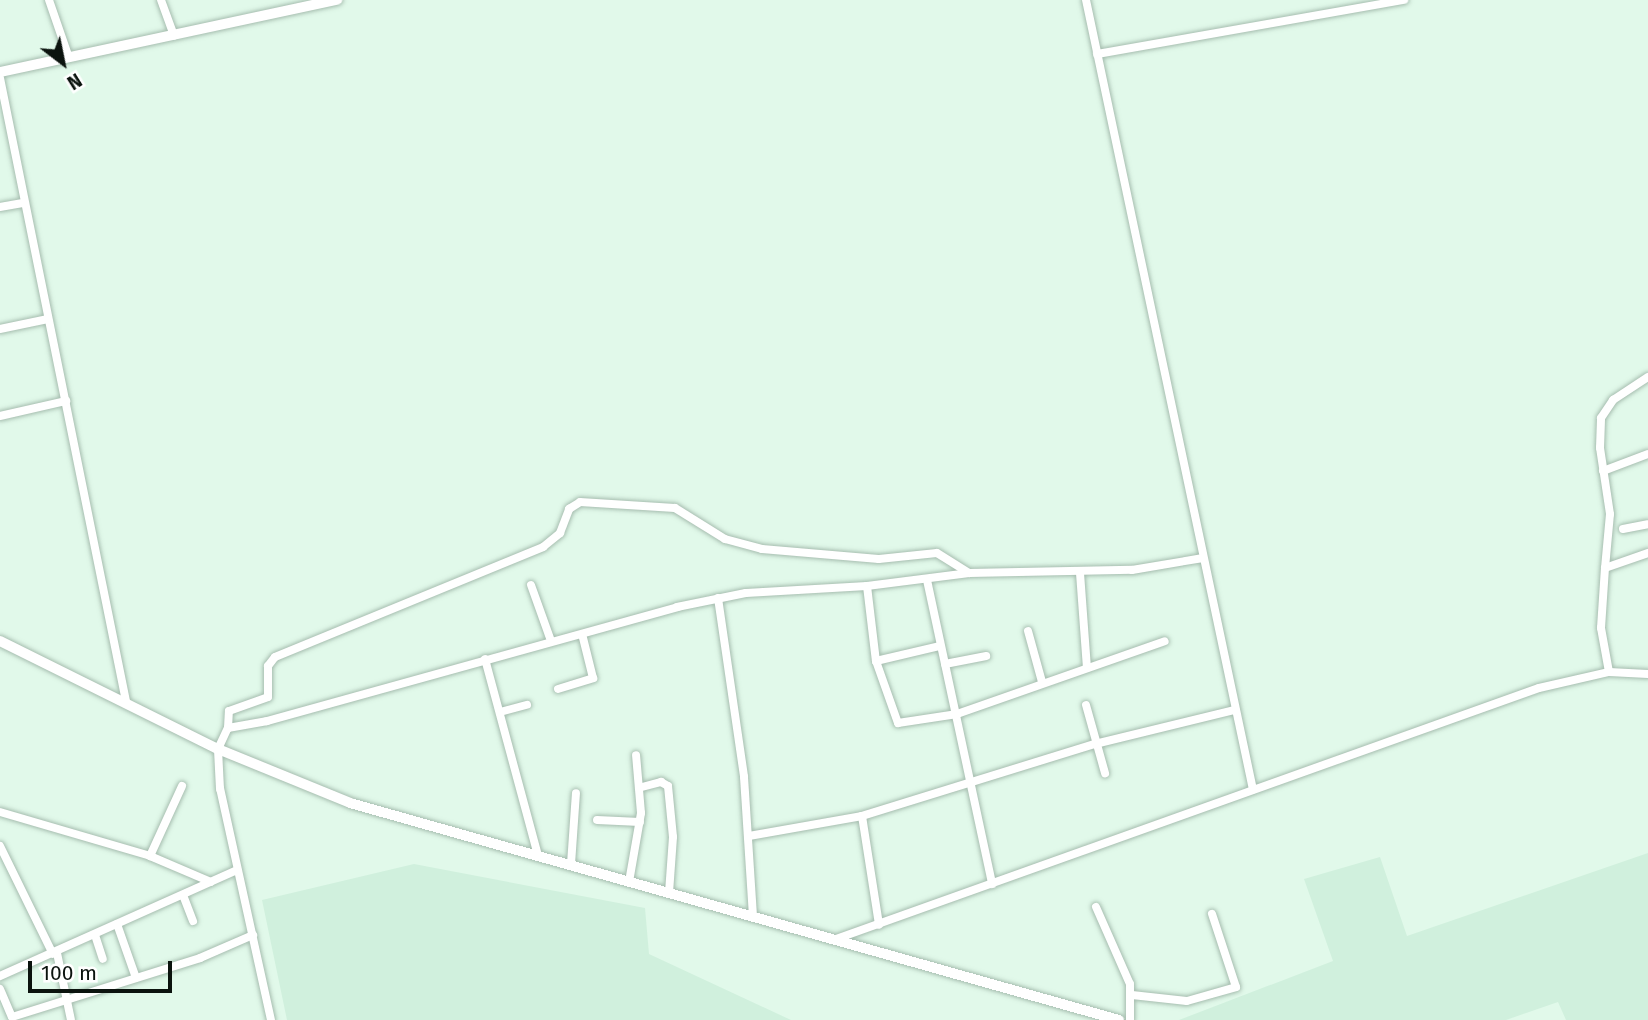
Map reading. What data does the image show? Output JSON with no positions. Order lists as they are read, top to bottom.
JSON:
{
  "scale_bar": "100 m",
  "north": "bottom right"
}
